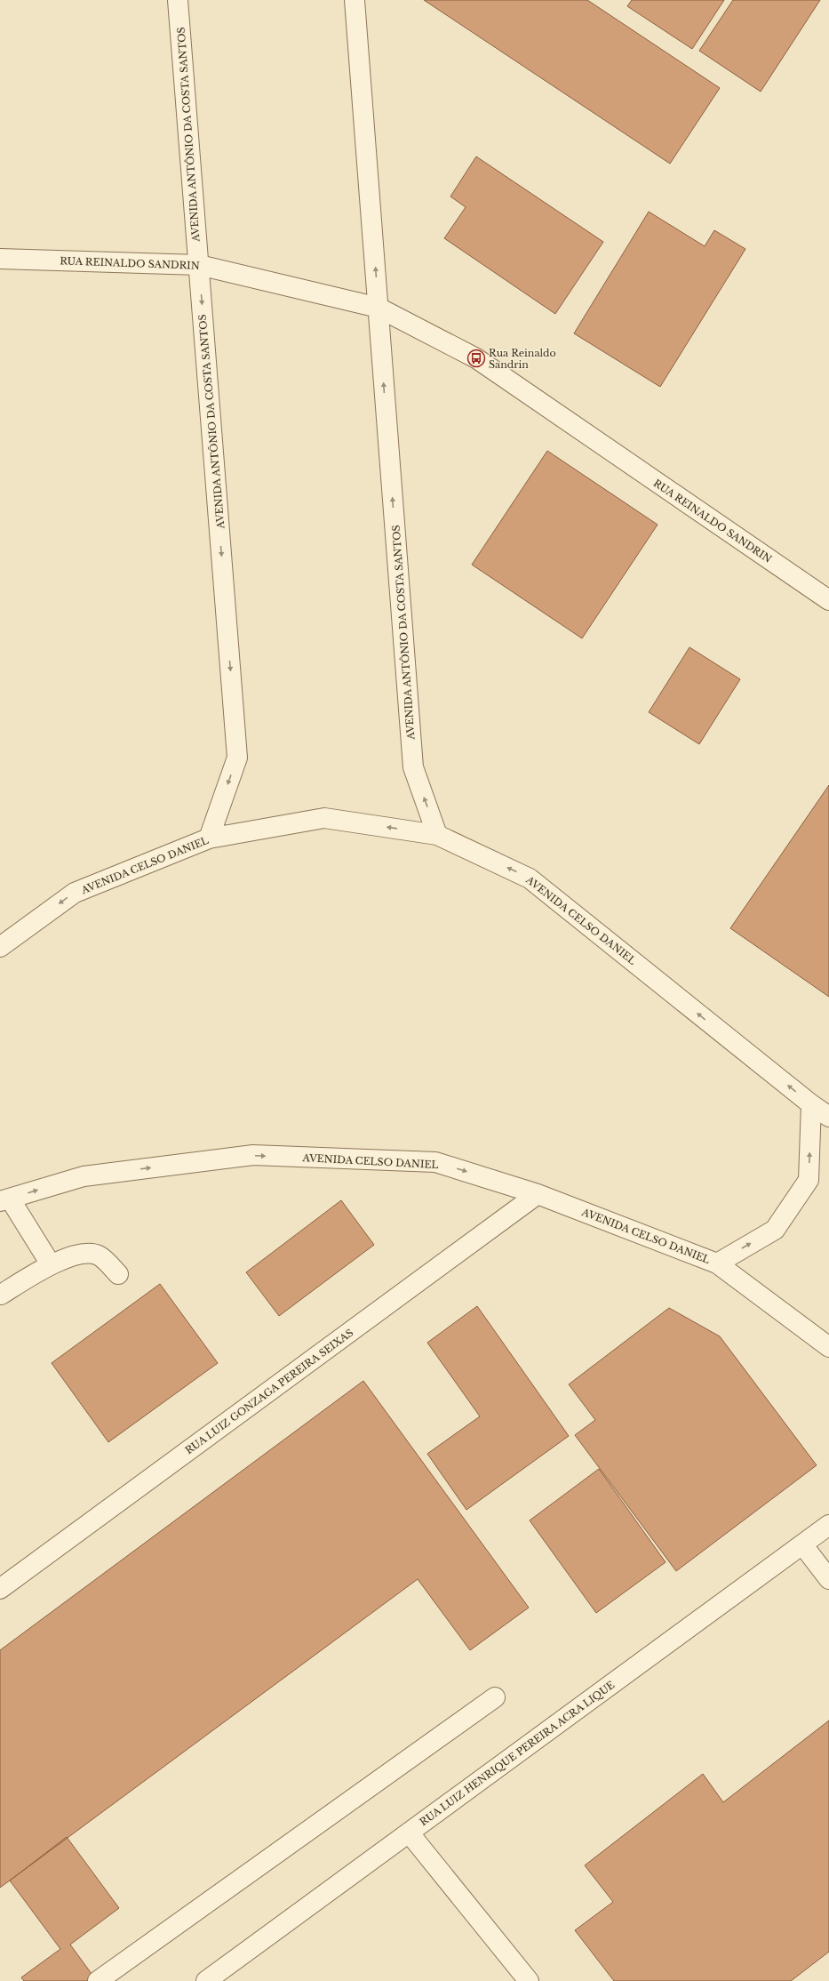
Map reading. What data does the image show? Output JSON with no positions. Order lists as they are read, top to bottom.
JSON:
{
  "streets": {
    "street": [
      "AVENIDA ANTÔNIO DA COSTA SANTOS",
      "RUA REINALDO SANDRIN",
      "AVENIDA CELSO DANIEL",
      "RUA LUIZ GONZAGA PEREIRA SEIXAS",
      "RUA LUIZ HENRIQUE PEREIRA ACRA LIQUE"
    ]
  },
  "crossings": [
    ["AVENIDA ANTÔNIO DA COSTA SANTOS", "RUA REINALDO SANDRIN"],
    ["AVENIDA ANTÔNIO DA COSTA SANTOS", "AVENIDA CELSO DANIEL"],
    ["AVENIDA CELSO DANIEL", "RUA LUIZ GONZAGA PEREIRA SEIXAS"]
  ],
  "places": {
    "bus stop": ["Rua Reinaldo Sandrin"]
  }
}
